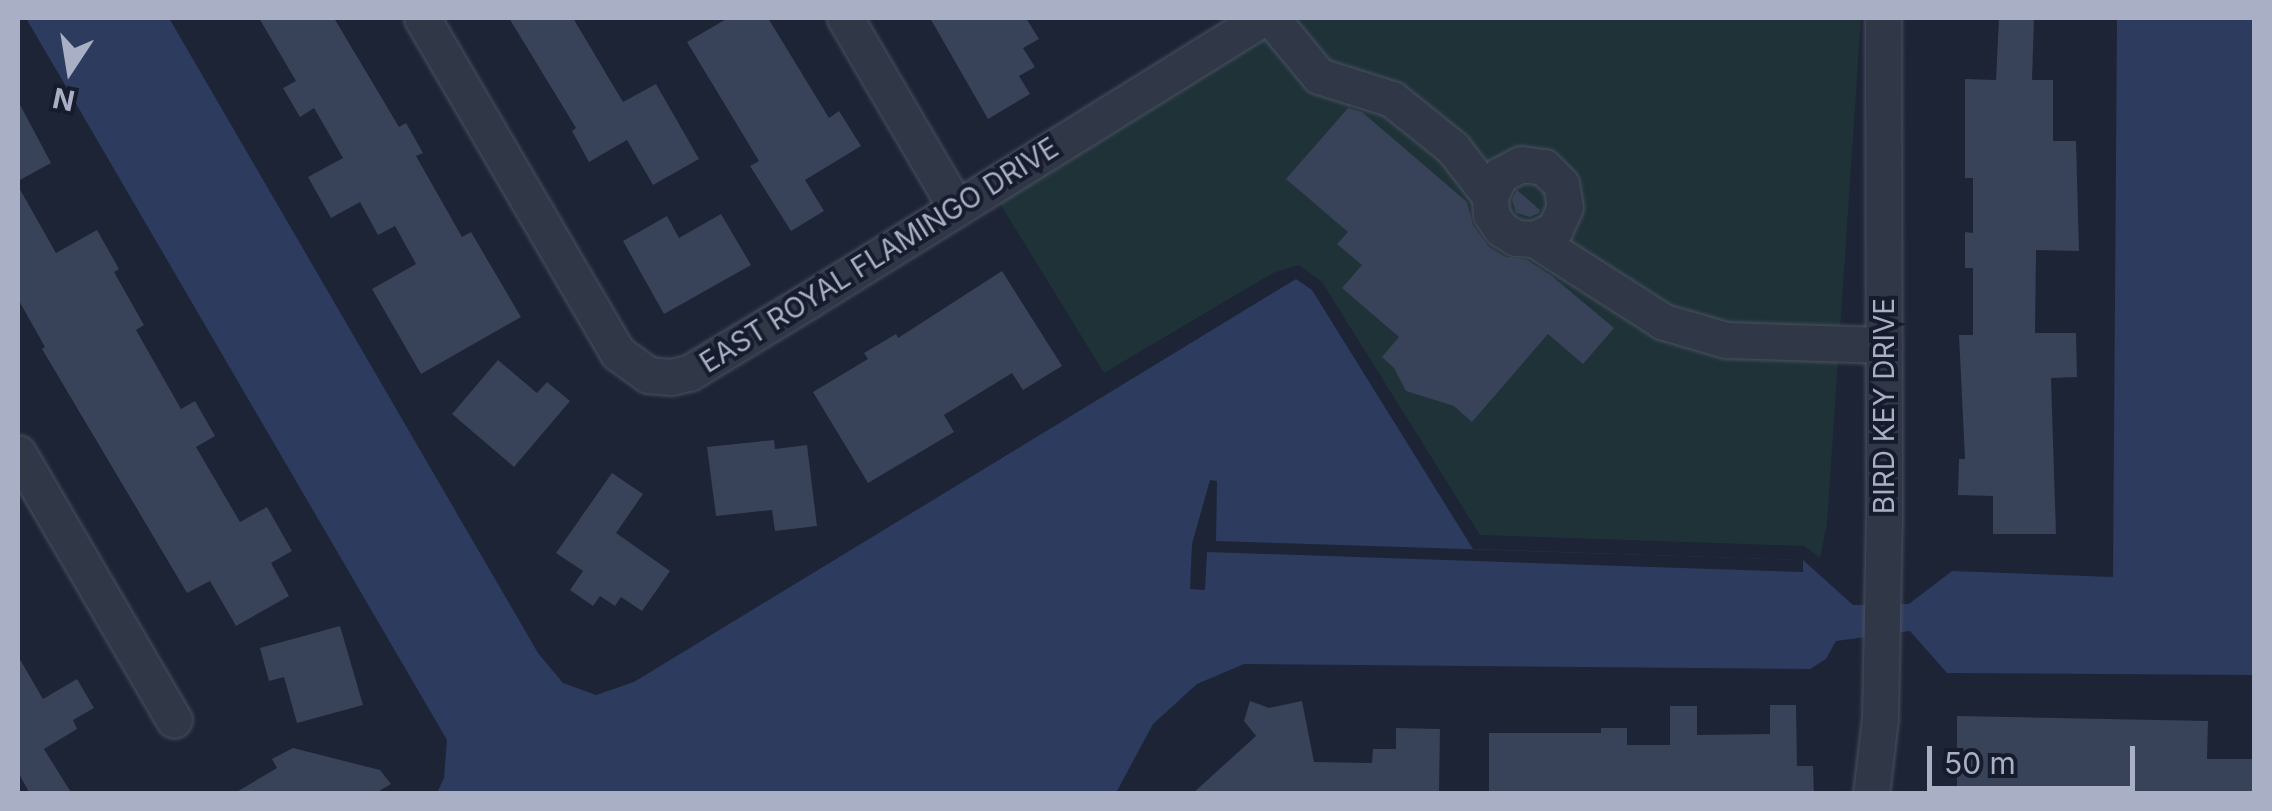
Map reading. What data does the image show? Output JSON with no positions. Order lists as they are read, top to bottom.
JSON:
{
  "streets": {
    "street": ["EAST ROYAL FLAMINGO DRIVE", "BIRD KEY DRIVE"]
  },
  "scale_bar": "50 m",
  "north": "bottom"
}
